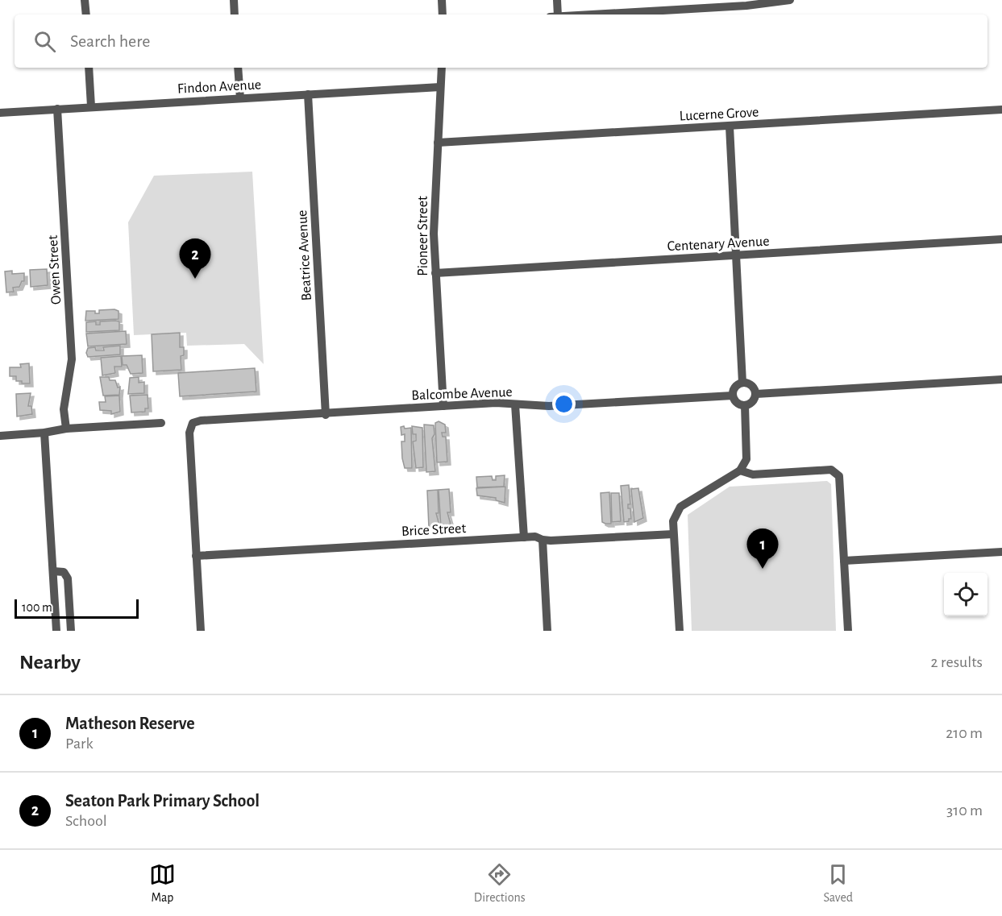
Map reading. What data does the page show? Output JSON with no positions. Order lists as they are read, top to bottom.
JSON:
{
  "streets": {
    "street": [
      "Findon Avenue",
      "Lucerne Grove",
      "Pioneer Street",
      "Centenary Avenue",
      "Beatrice Avenue",
      "Owen Street",
      "Balcombe Avenue",
      "Brice Street"
    ]
  },
  "crossings": [
    ["Findon Avenue", "Pioneer Street"],
    ["Findon Avenue", "Beatrice Avenue"],
    ["Findon Avenue", "Owen Street"],
    ["Lucerne Grove", "Pioneer Street"],
    ["Pioneer Street", "Centenary Avenue"],
    ["Pioneer Street", "Balcombe Avenue"],
    ["Beatrice Avenue", "Balcombe Avenue"],
    ["Balcombe Avenue", "Brice Street"]
  ],
  "scale_bar": "100 m",
  "page": {
    "search": "Search here",
    "pins": ["2", "1"],
    "scale": "100 m",
    "heading": ["Nearby", "2 results"],
    "list": [
      {
        "mark": "1",
        "name": "Matheson Reserve",
        "note": "Park",
        "value": "210 m"
      },
      {
        "mark": "2",
        "name": "Seaton Park Primary School",
        "note": "School",
        "value": "310 m"
      }
    ],
    "nav": ["Map", "Directions", "Saved"]
  }
}
